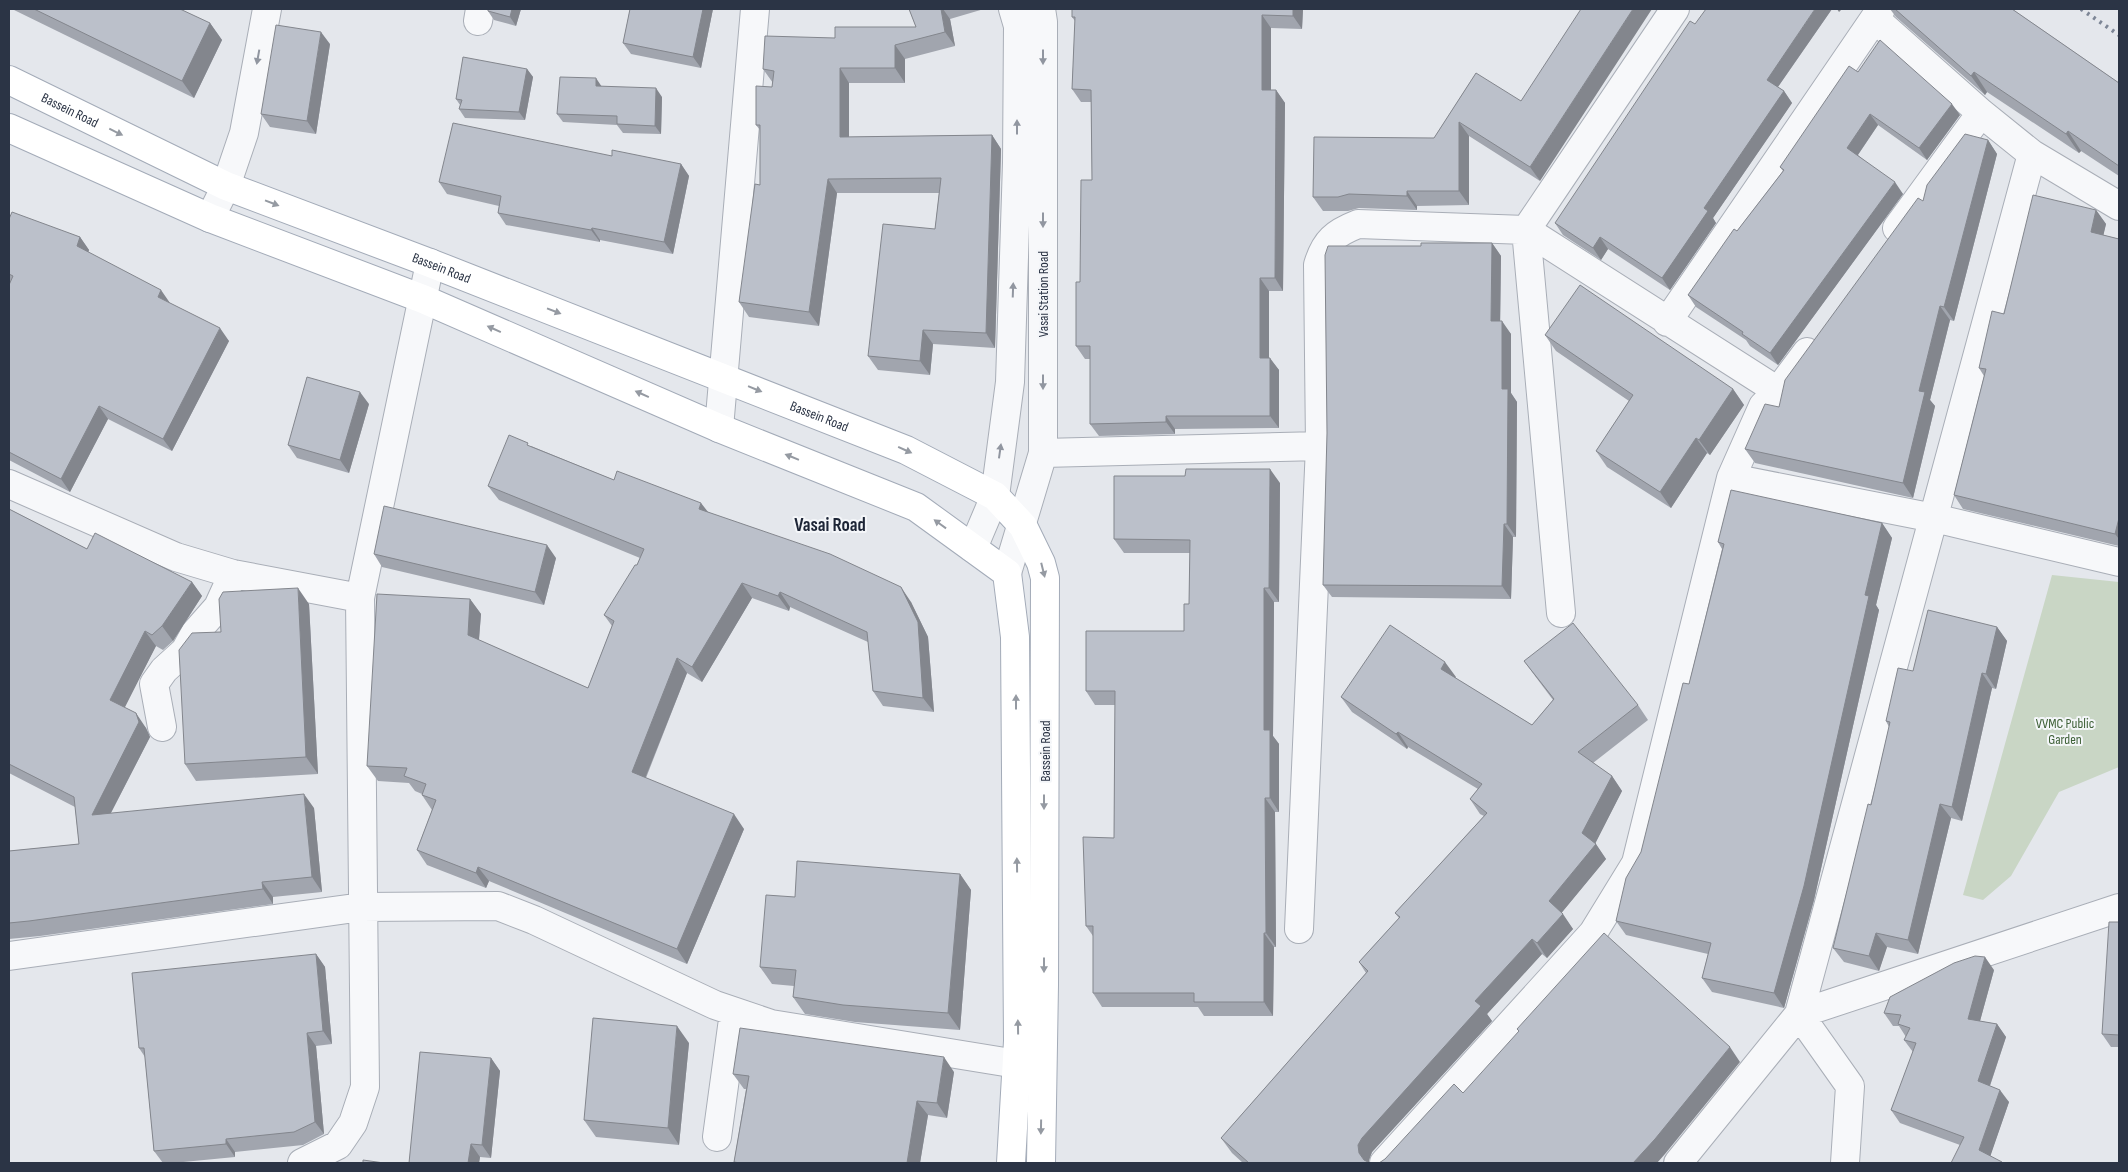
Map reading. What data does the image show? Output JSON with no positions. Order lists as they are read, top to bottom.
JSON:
{
  "streets": {
    "main road": ["Bassein Road"],
    "street": ["Vasai Station Road"]
  },
  "crossings": [
    ["Bassein Road", "Vasai Station Road"]
  ],
  "districts": ["Vasai Road"],
  "parks": ["VVMC Public Garden"]
}
